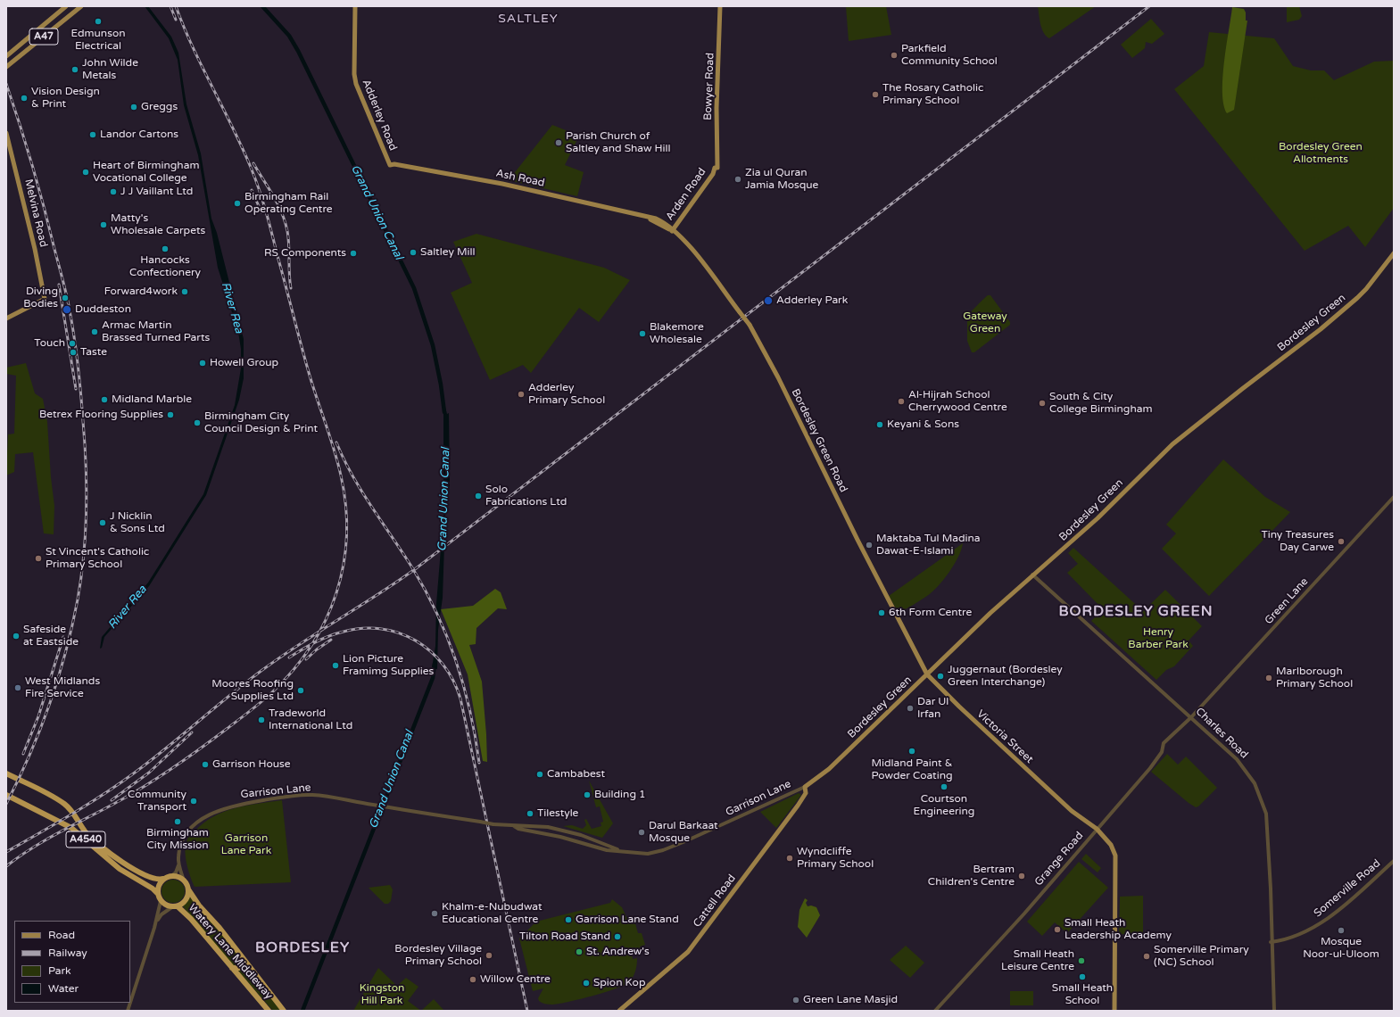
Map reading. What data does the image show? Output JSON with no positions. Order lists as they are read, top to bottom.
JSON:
{
  "streets": {
    "highway": ["A4540", "Watery Lane Middleway"],
    "main road": [
      "A47",
      "Bowyer Road",
      "Adderley Road",
      "Ash Road",
      "Arden Road",
      "Melvina Road",
      "Bordesley Green",
      "Bordesley Green Road",
      "Victoria Street",
      "Cattell Road"
    ],
    "street": [
      "Green Lane",
      "Charles Road",
      "Garrison Lane",
      "Grange Road",
      "Somerville Road"
    ]
  },
  "crossings": [
    ["Bowyer Road", "Arden Road"],
    ["Adderley Road", "Ash Road"],
    ["Ash Road", "Arden Road"],
    ["Ash Road", "Bordesley Green Road"],
    ["Arden Road", "Bordesley Green Road"],
    ["Bordesley Green", "Bordesley Green Road"],
    ["Bordesley Green", "Charles Road"],
    ["Bordesley Green", "Victoria Street"],
    ["Bordesley Green", "Garrison Lane"],
    ["Bordesley Green", "Cattell Road"],
    ["Bordesley Green Road", "Victoria Street"],
    ["Green Lane", "Charles Road"],
    ["Green Lane", "Grange Road"],
    ["Charles Road", "Grange Road"],
    ["Charles Road", "Somerville Road"],
    ["Victoria Street", "Grange Road"],
    ["Garrison Lane", "A4540"],
    ["Garrison Lane", "Cattell Road"],
    ["Garrison Lane", "Watery Lane Middleway"],
    ["A4540", "Watery Lane Middleway"]
  ],
  "districts": ["SALTLEY", "BORDESLEY GREEN", "BORDESLEY"],
  "water": ["Grand Union Canal", "River Rea"],
  "parks": [
    "Bordesley Green Allotments",
    "Gateway Green",
    "Henry Barber Park",
    "Garrison Lane Park",
    "Kingston Hill Park"
  ],
  "places": [
    "Edmunson Electrical",
    "Parkfield Community School",
    "John Wilde Metals",
    "The Rosary Catholic Primary School",
    "Vision Design & Print",
    "Greggs",
    "Landor Cartons",
    "Parish Church of Saltley and Shaw Hill",
    "Heart of Birmingham Vocational College",
    "Zia ul Quran Jamia Mosque",
    "J J Vaillant Ltd",
    "Birmingham Rail Operating Centre",
    "Matty's Wholesale Carpets",
    "Hancocks Confectionery",
    "Saltley Mill",
    "RS Components",
    "Forward4work",
    "Diving Bodies",
    "Adderley Park",
    "Duddeston",
    "Armac Martin Brassed Turned Parts",
    "Blakemore Wholesale",
    "Touch",
    "Taste",
    "Howell Group",
    "Adderley Primary School",
    "Midland Marble",
    "Al-Hijrah School Cherrywood Centre",
    "South & City College Birmingham",
    "Betrex Flooring Supplies",
    "Birmingham City Council Design & Print",
    "Keyani & Sons",
    "Solo Fabrications Ltd",
    "J Nicklin & Sons Ltd",
    "Tiny Treasures Day Carwe",
    "Maktaba Tul Madina Dawat-E-Islami",
    "St Vincent's Catholic Primary School",
    "6th Form Centre",
    "Safeside at Eastside",
    "Lion Picture Framimg Supplies",
    "Juggernaut (Bordesley Green Interchange)",
    "Marlborough Primary School",
    "West Midlands Fire Service",
    "Moores Roofing Supplies Ltd",
    "Dar Ul Irfan",
    "Tradeworld International Ltd",
    "Midland Paint & Powder Coating",
    "Garrison House",
    "Cambabest",
    "Courtson Engineering",
    "Building 1",
    "Community Transport",
    "Tilestyle",
    "Birmingham City Mission",
    "Darul Barkaat Mosque",
    "Wyndcliffe Primary School",
    "Bertram Children's Centre",
    "Khalm-e-Nubudwat Educational Centre",
    "Garrison Lane Stand",
    "Small Heath Leadership Academy",
    "Mosque Noor-ul-Uloom",
    "Tilton Road Stand",
    "St. Andrew's",
    "Bordesley Village Primary School",
    "Somerville Primary (NC) School",
    "Small Heath Leisure Centre",
    "Small Heath School",
    "Willow Centre",
    "Spion Kop",
    "Green Lane Masjid"
  ],
  "legend": [
    "Road",
    "Railway",
    "Park",
    "Water"
  ]
}
